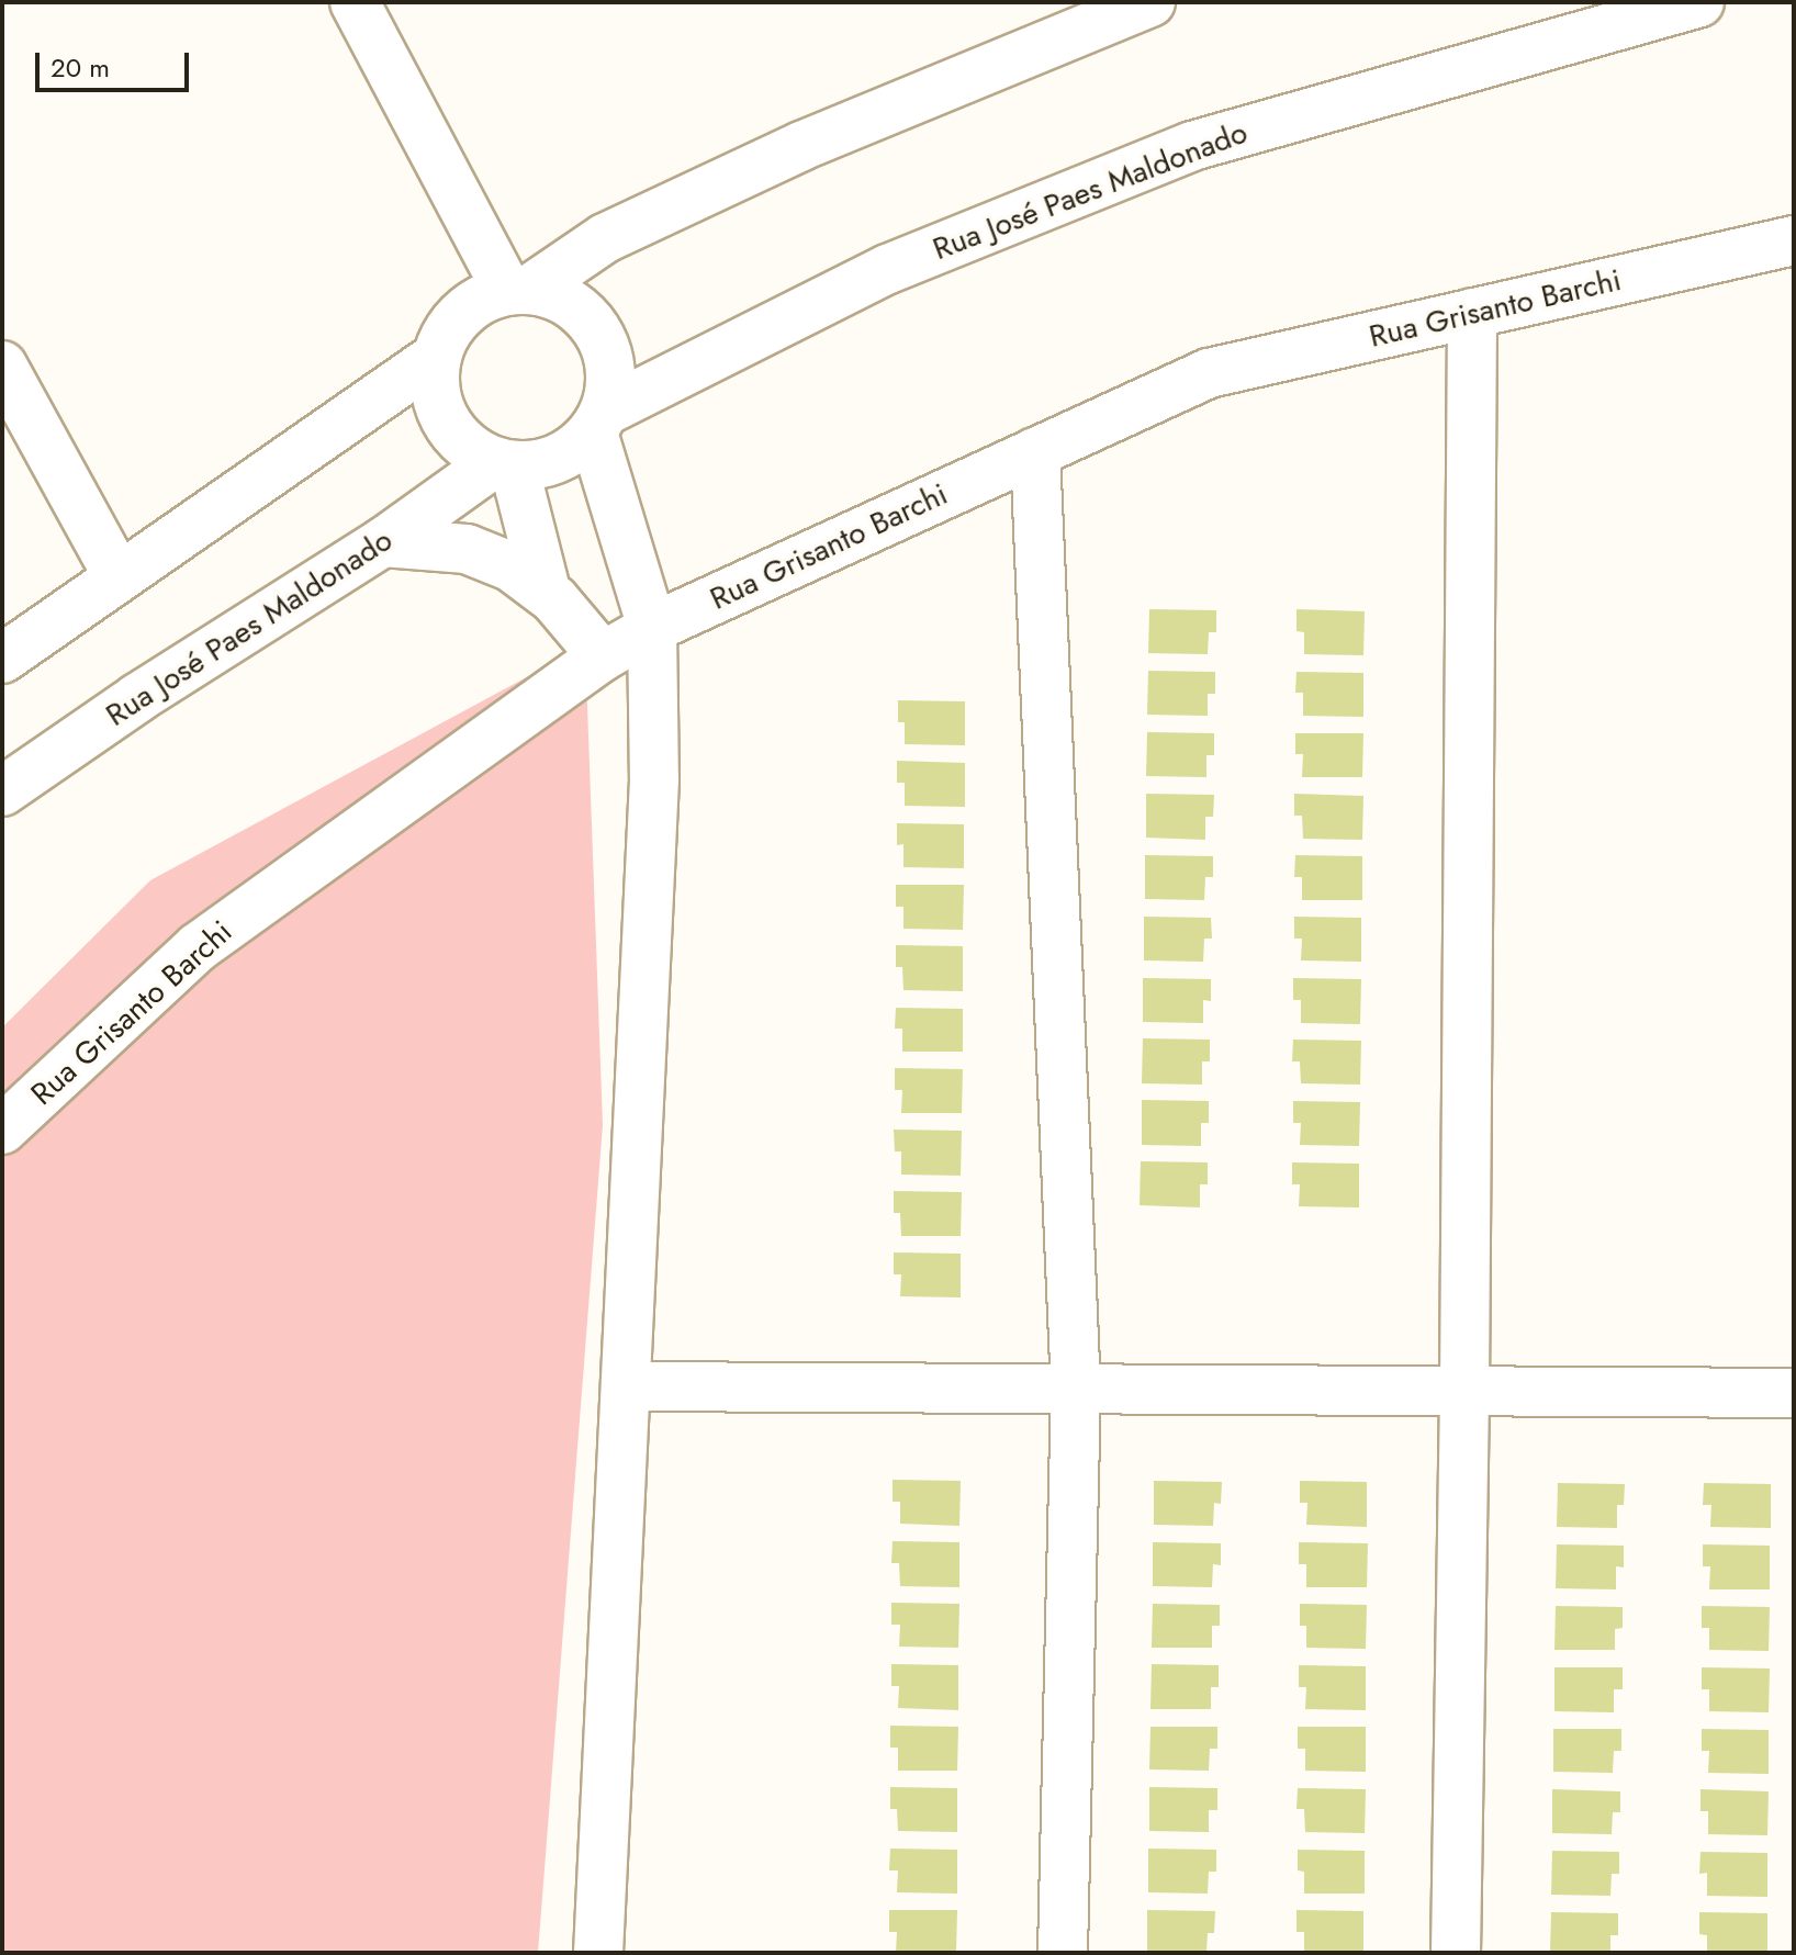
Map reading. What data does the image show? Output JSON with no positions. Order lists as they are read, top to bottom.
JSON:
{
  "streets": {
    "street": ["Rua José Paes Maldonado", "Rua Grisanto Barchi"]
  },
  "scale_bar": "20 m"
}
